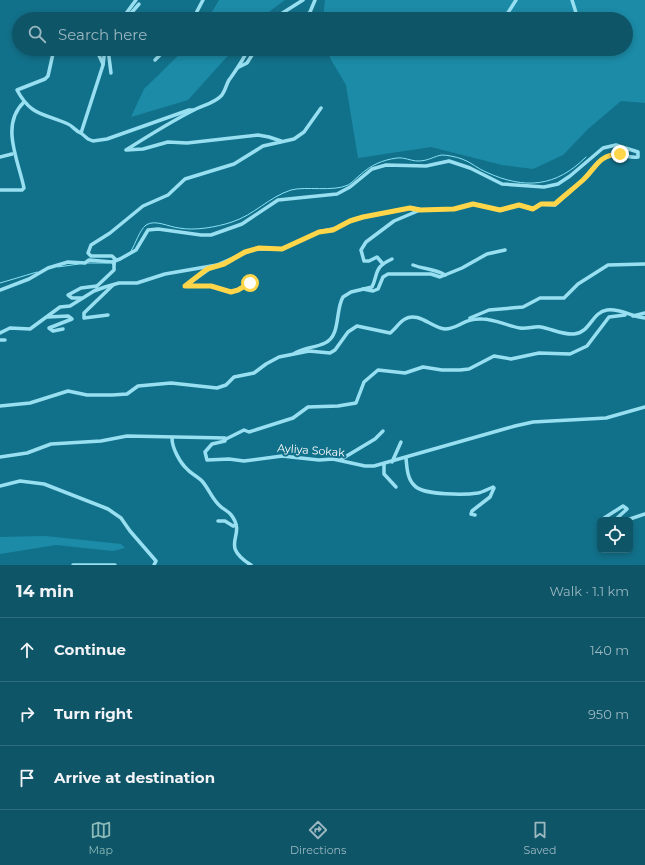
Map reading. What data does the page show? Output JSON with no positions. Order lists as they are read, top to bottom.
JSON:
{
  "streets": {
    "street": ["Ayliya Sokak"]
  },
  "page": {
    "search": "Search here",
    "heading": ["14 min", "Walk · 1.1 km"],
    "list": [
      ["Continue", "140 m"],
      ["Turn right", "950 m"],
      "Arrive at destination"
    ],
    "nav": ["Map", "Directions", "Saved"]
  }
}
